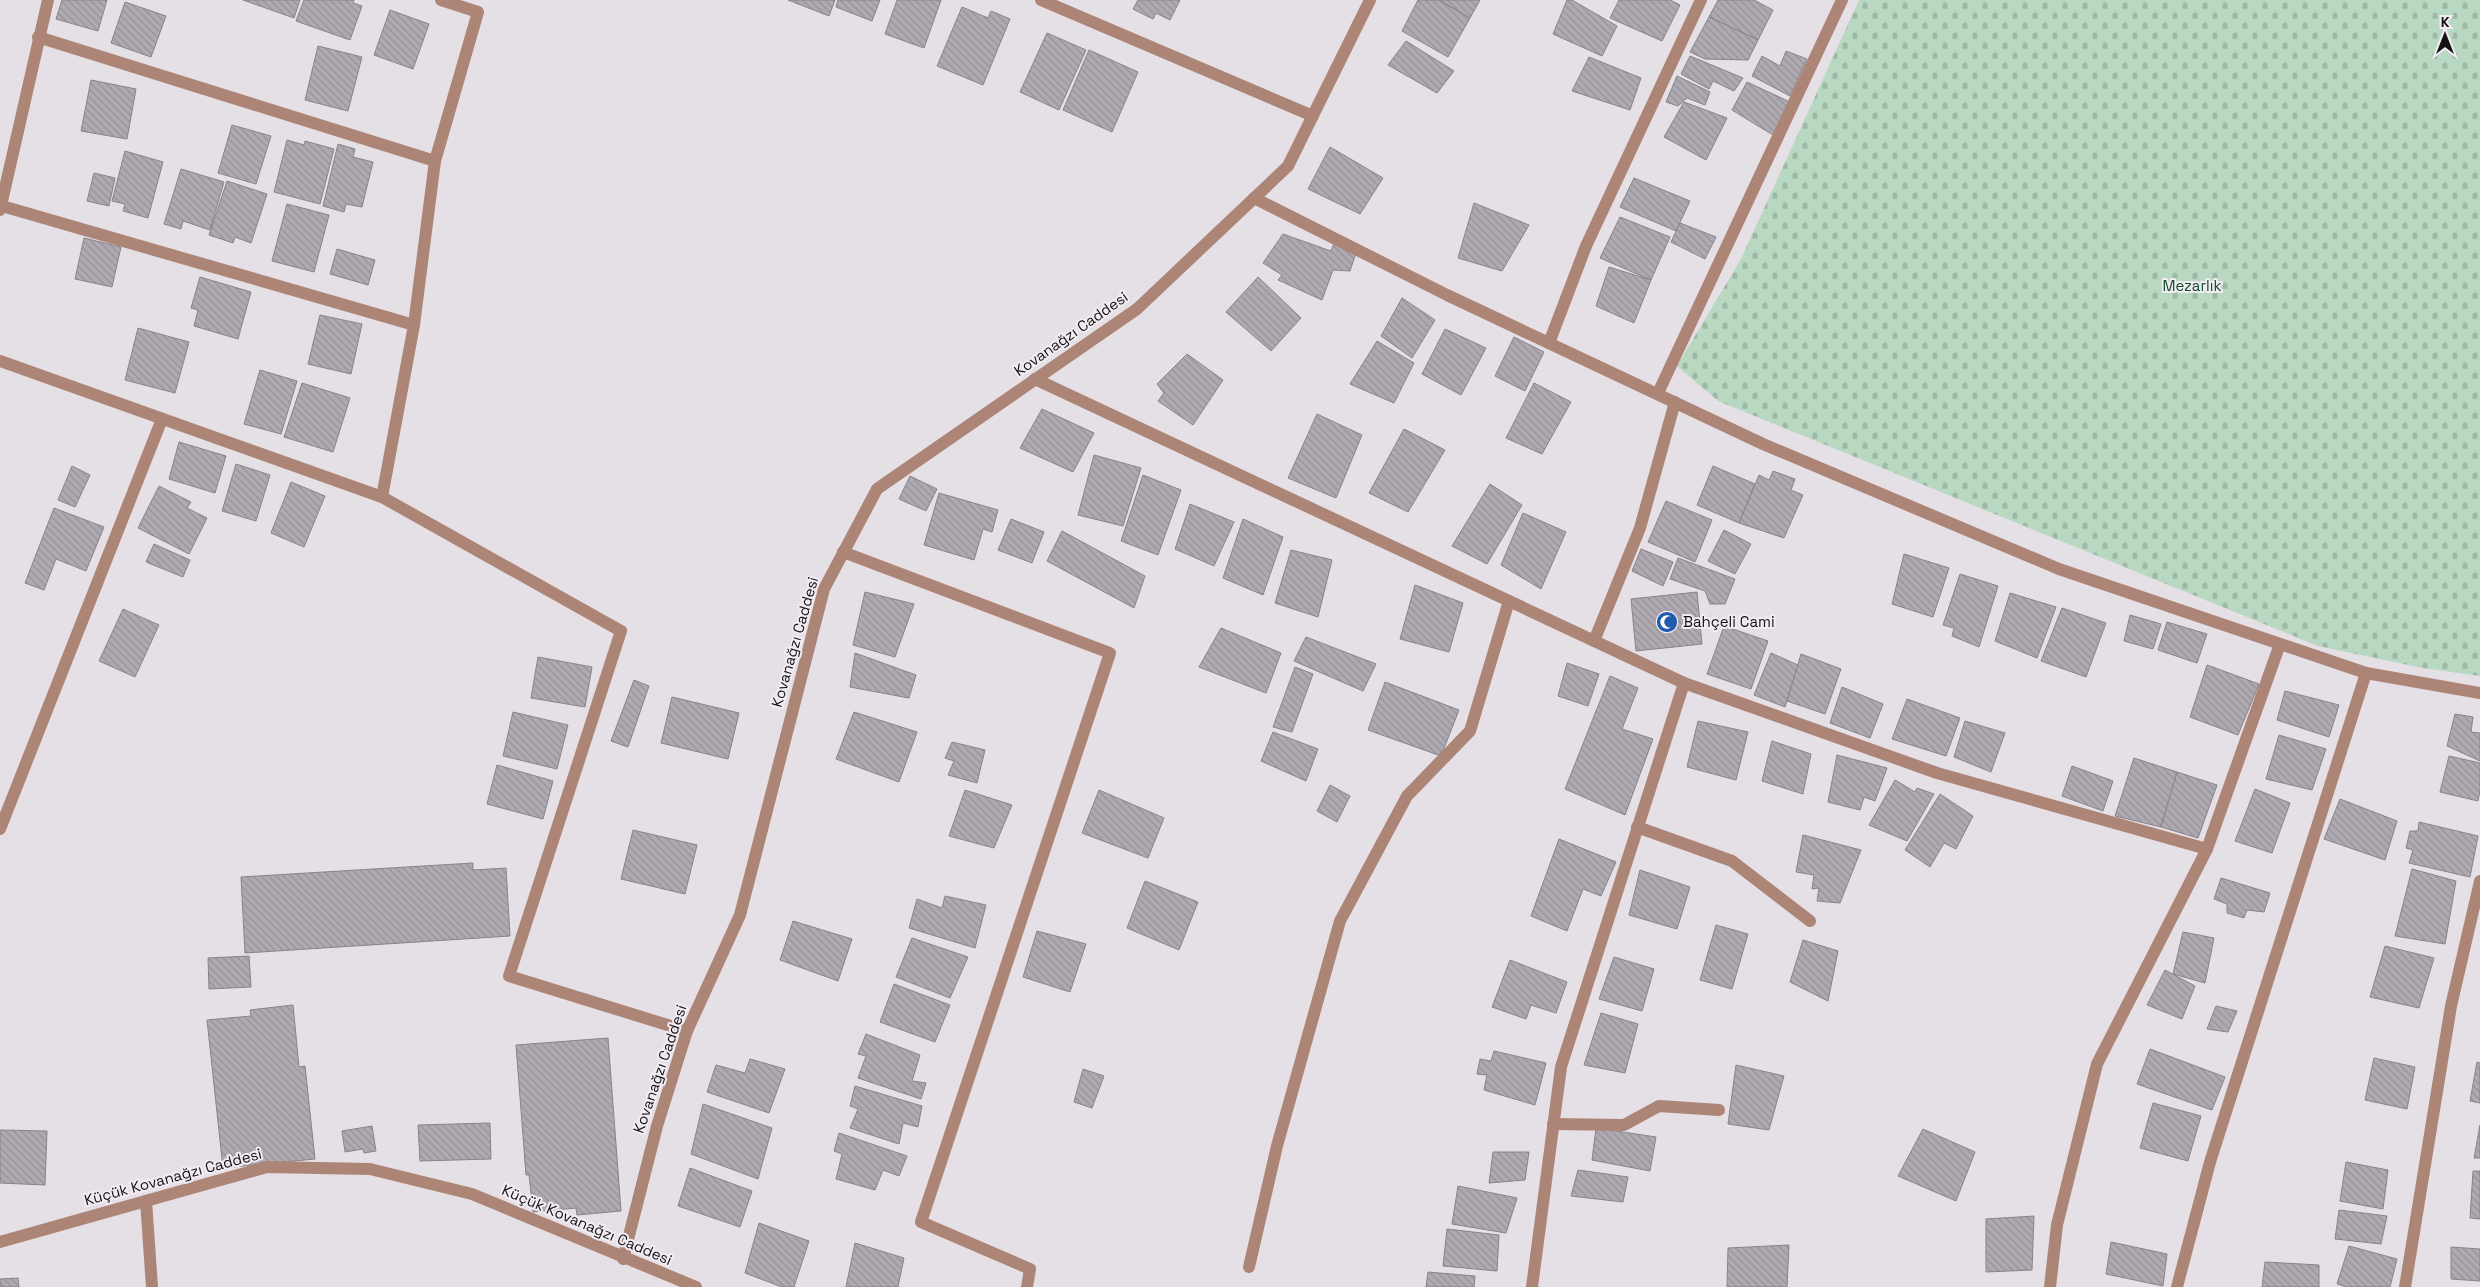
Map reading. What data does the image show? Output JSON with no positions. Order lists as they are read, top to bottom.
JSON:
{
  "streets": {
    "street": ["Kovanağzı Caddesi", "Küçük Kovanağzı Caddesi"]
  },
  "crossings": [
    ["Kovanağzı Caddesi", "Küçük Kovanağzı Caddesi"]
  ],
  "parks": ["Mezarlık"],
  "places": {
    "mosque": ["Bahçeli Cami"]
  },
  "north": "top"
}
